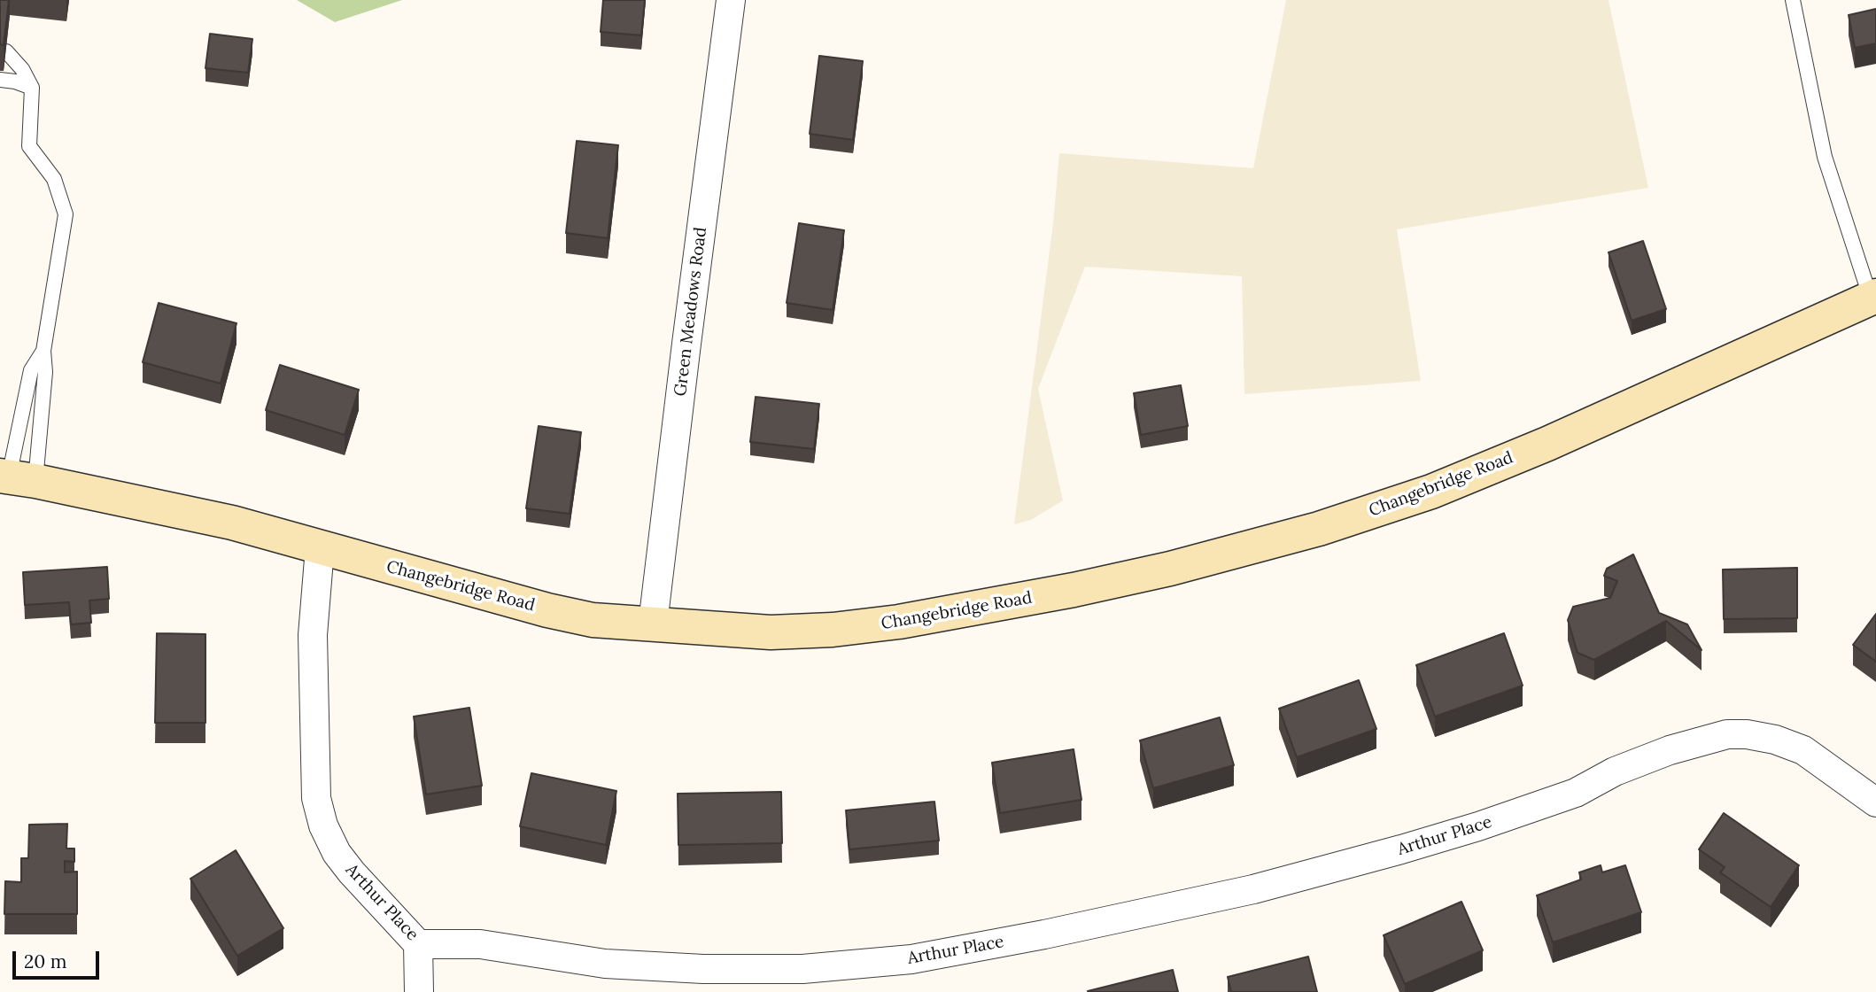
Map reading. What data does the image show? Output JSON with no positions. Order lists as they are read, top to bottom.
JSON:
{
  "streets": {
    "main road": ["Changebridge Road"],
    "street": ["Green Meadows Road", "Arthur Place"]
  },
  "crossings": [
    ["Green Meadows Road", "Changebridge Road"],
    ["Changebridge Road", "Arthur Place"]
  ],
  "scale_bar": "20 m"
}
